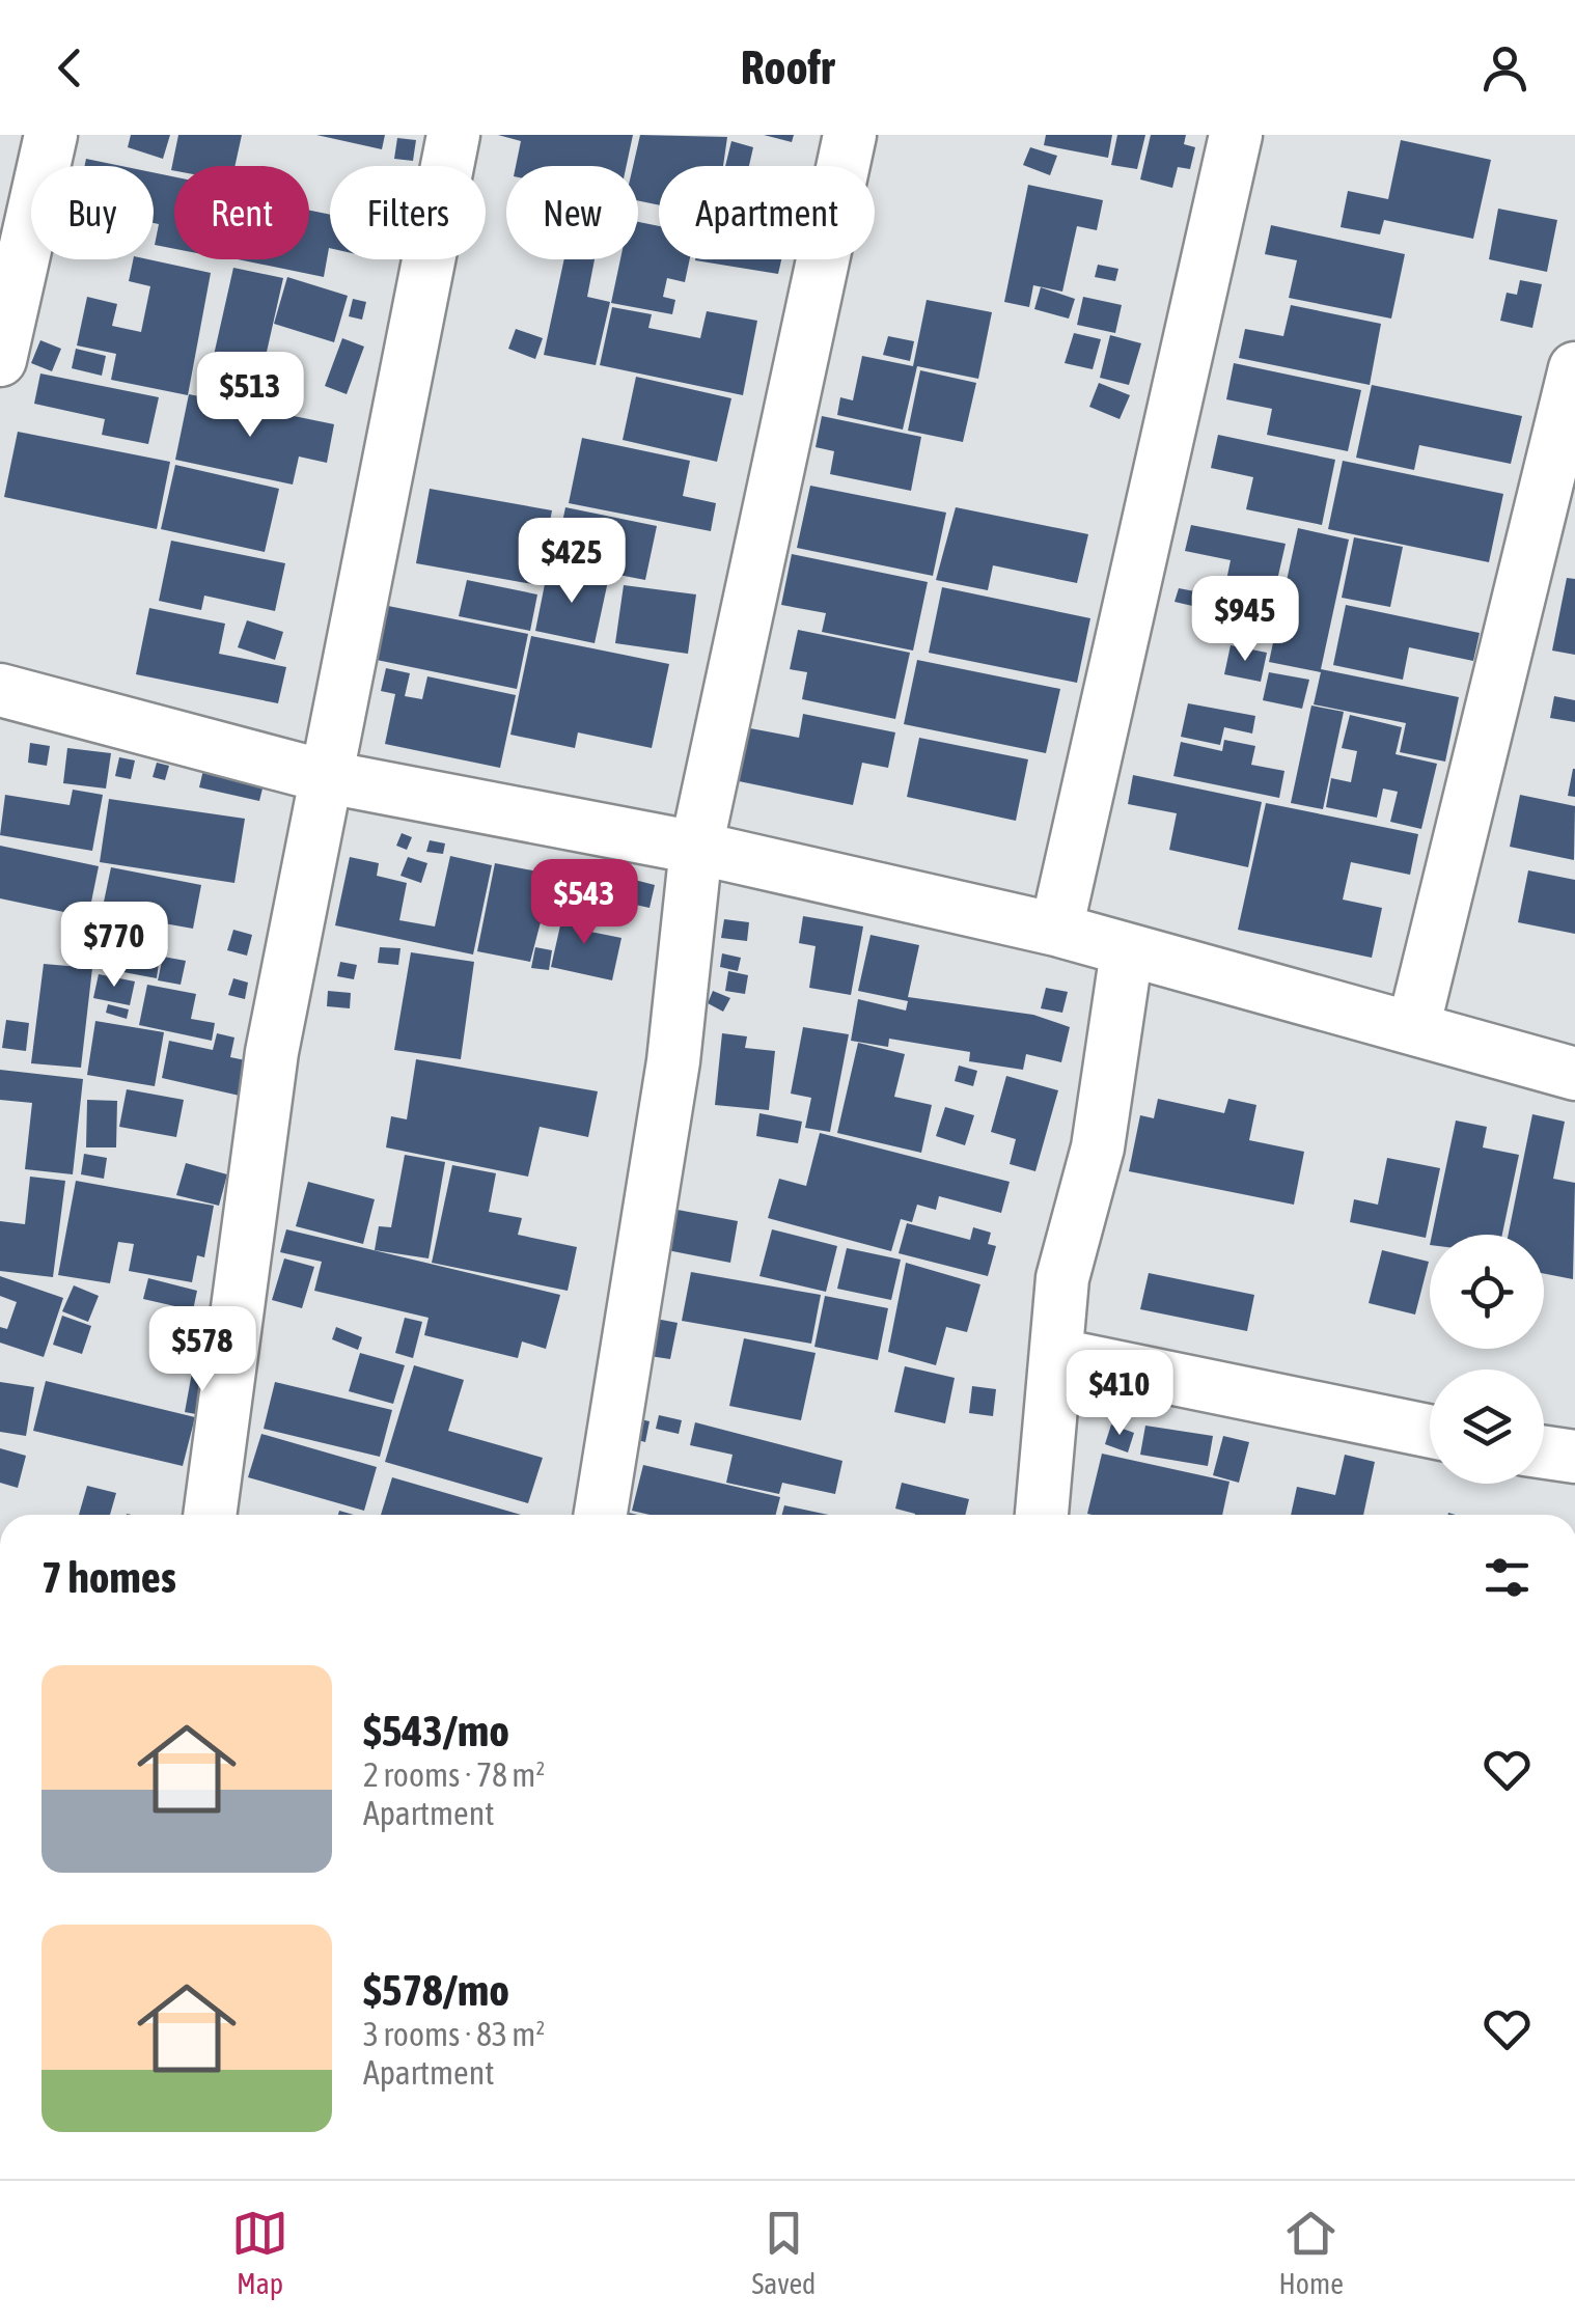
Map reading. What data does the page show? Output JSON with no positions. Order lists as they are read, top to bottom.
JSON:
{
  "page": {
    "header": "Roofr",
    "chip": [
      "Buy",
      "Rent",
      "Filters",
      "New",
      "Apartment"
    ],
    "price": [
      "$513",
      "$425",
      "$945",
      "$543",
      "$770",
      "$578",
      "$410"
    ],
    "heading": "7 homes",
    "list": [
      {
        "name": "$543/mo",
        "note": "2 rooms · 78 m² · Apartment"
      },
      {
        "name": "$578/mo",
        "note": "3 rooms · 83 m² · Apartment"
      }
    ],
    "tabs": ["Map", "Saved", "Home"]
  }
}
